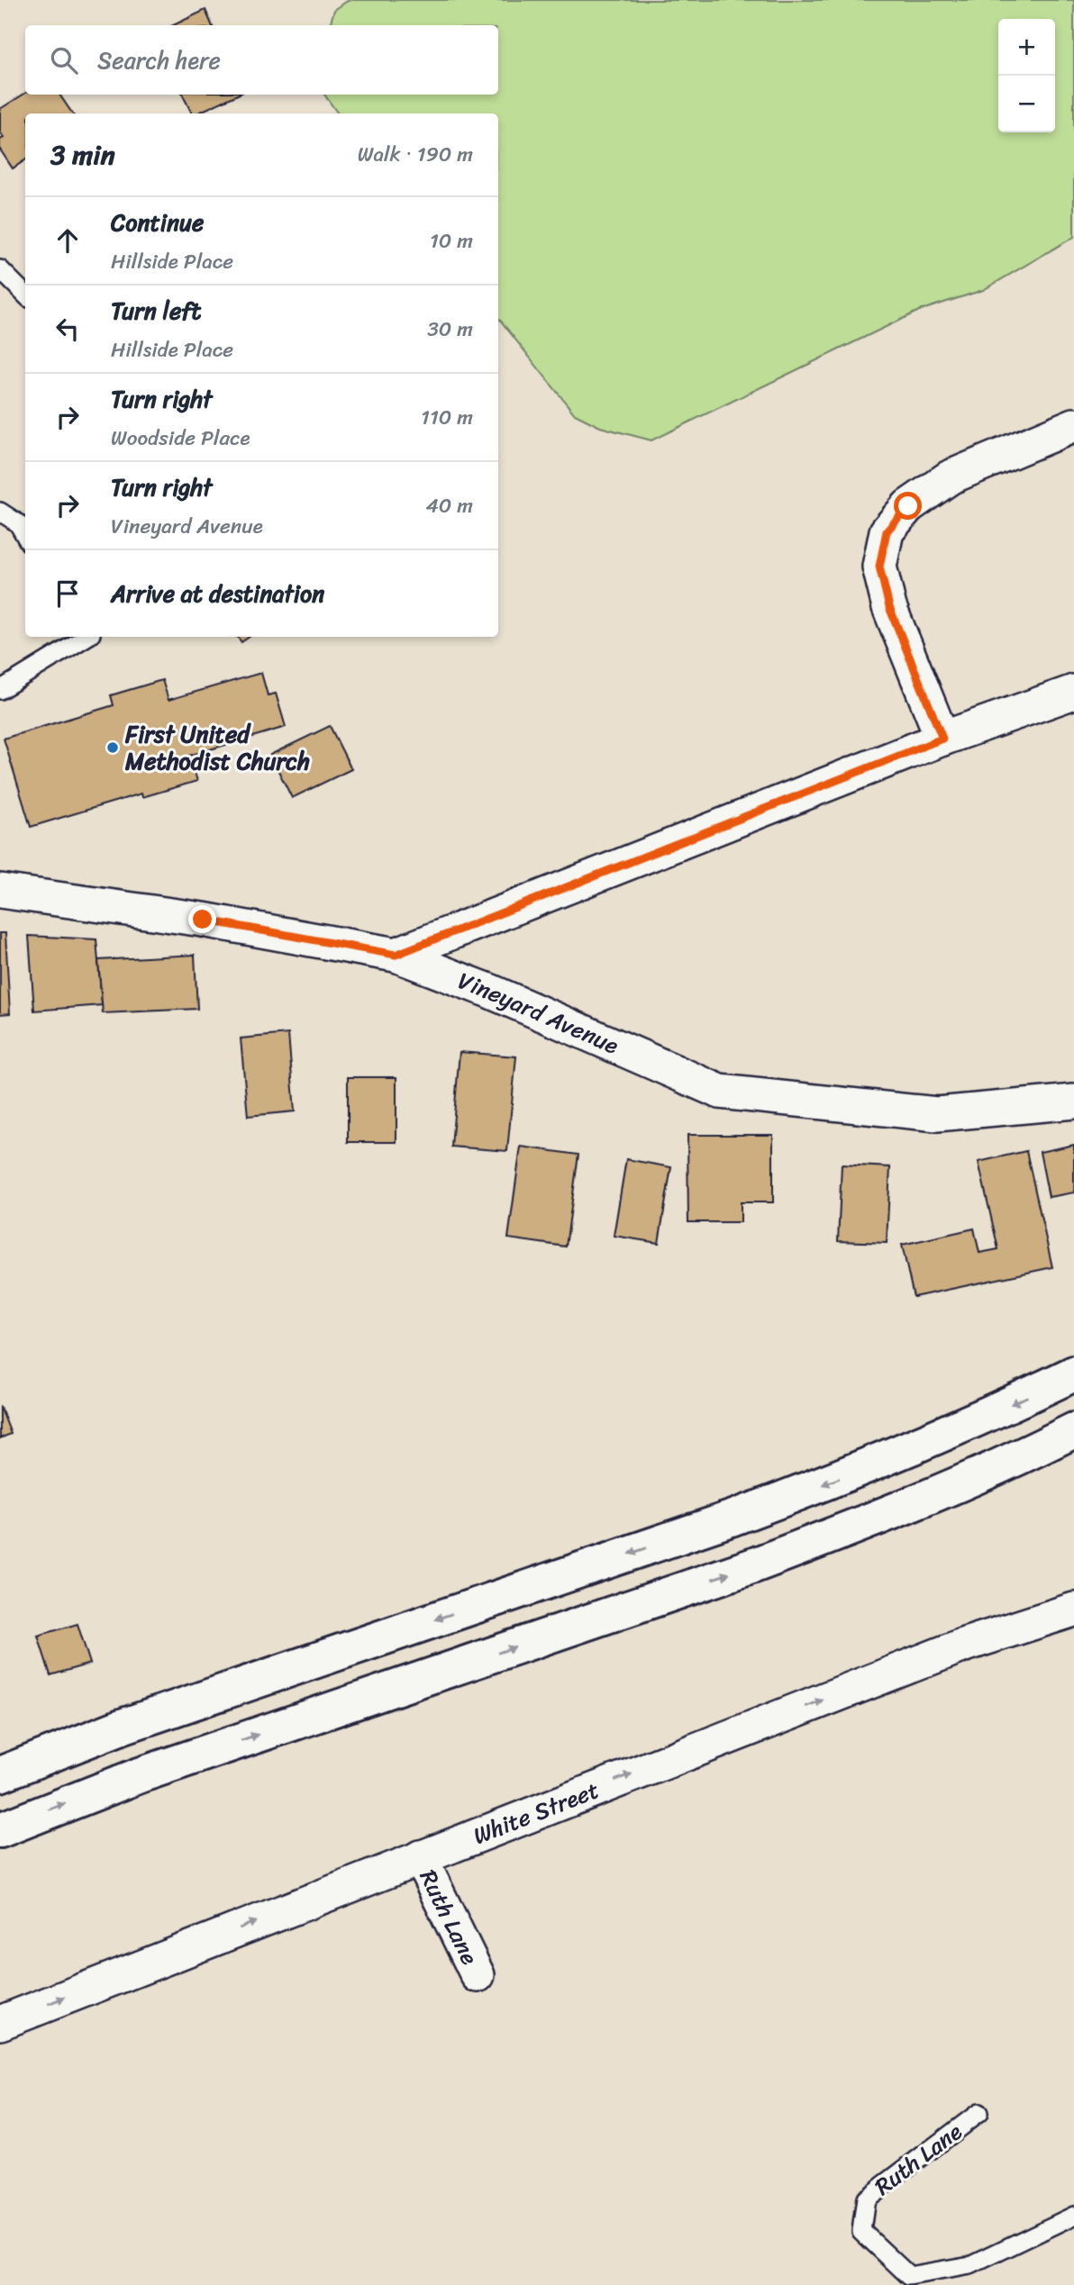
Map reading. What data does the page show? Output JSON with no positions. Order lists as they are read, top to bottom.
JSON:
{
  "streets": {
    "street": ["Vineyard Avenue", "White Street", "Ruth Lane"]
  },
  "crossings": [
    ["White Street", "Ruth Lane"]
  ],
  "one_way": ["White Street"],
  "places": ["First United Methodist Church"],
  "page": {
    "map_buttons": ["+", "−"],
    "search": "Search here",
    "heading": ["3 min", "Walk · 190 m"],
    "list": [
      ["Continue", "Hillside Place", "10 m"],
      ["Turn left", "Hillside Place", "30 m"],
      ["Turn right", "Woodside Place", "110 m"],
      ["Turn right", "Vineyard Avenue", "40 m"],
      "Arrive at destination"
    ]
  }
}
